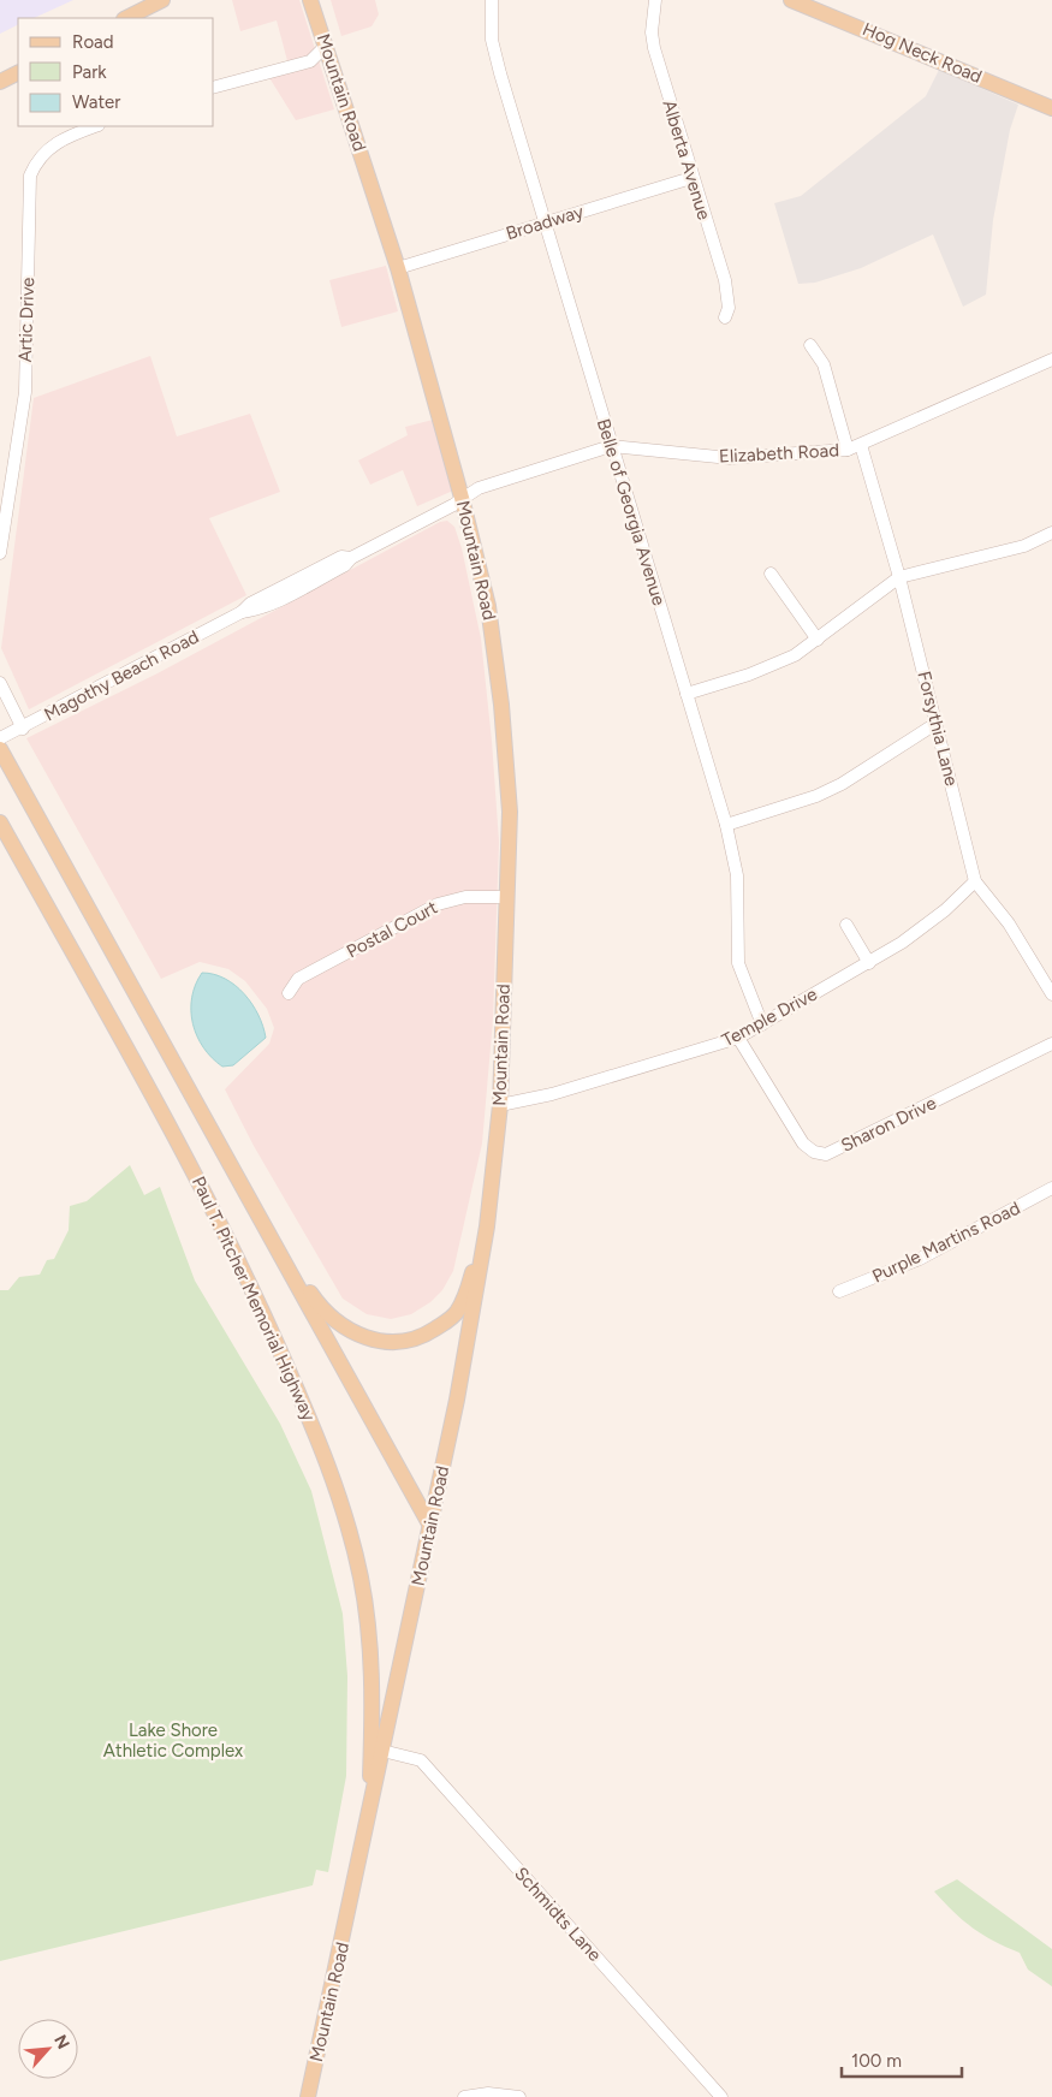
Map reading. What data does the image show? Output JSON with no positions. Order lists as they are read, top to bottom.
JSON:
{
  "streets": {
    "main road": ["Hog Neck Road", "Mountain Road", "Paul T. Pitcher Memorial Highway"],
    "street": [
      "Alberta Avenue",
      "Broadway",
      "Artic Drive",
      "Elizabeth Road",
      "Belle of Georgia Avenue",
      "Magothy Beach Road",
      "Forsythia Lane",
      "Postal Court",
      "Temple Drive",
      "Sharon Drive",
      "Purple Martins Road",
      "Schmidts Lane"
    ]
  },
  "crossings": [
    ["Mountain Road", "Broadway"],
    ["Mountain Road", "Elizabeth Road"],
    ["Mountain Road", "Magothy Beach Road"],
    ["Mountain Road", "Postal Court"],
    ["Mountain Road", "Temple Drive"],
    ["Mountain Road", "Paul T. Pitcher Memorial Highway"],
    ["Mountain Road", "Schmidts Lane"],
    ["Alberta Avenue", "Broadway"],
    ["Broadway", "Belle of Georgia Avenue"],
    ["Elizabeth Road", "Belle of Georgia Avenue"],
    ["Elizabeth Road", "Magothy Beach Road"],
    ["Elizabeth Road", "Forsythia Lane"],
    ["Belle of Georgia Avenue", "Temple Drive"],
    ["Forsythia Lane", "Temple Drive"],
    ["Temple Drive", "Sharon Drive"]
  ],
  "parks": ["Lake Shore Athletic Complex"],
  "legend": ["Road", "Park", "Water"],
  "scale_bar": "100 m",
  "north": "top right"
}
